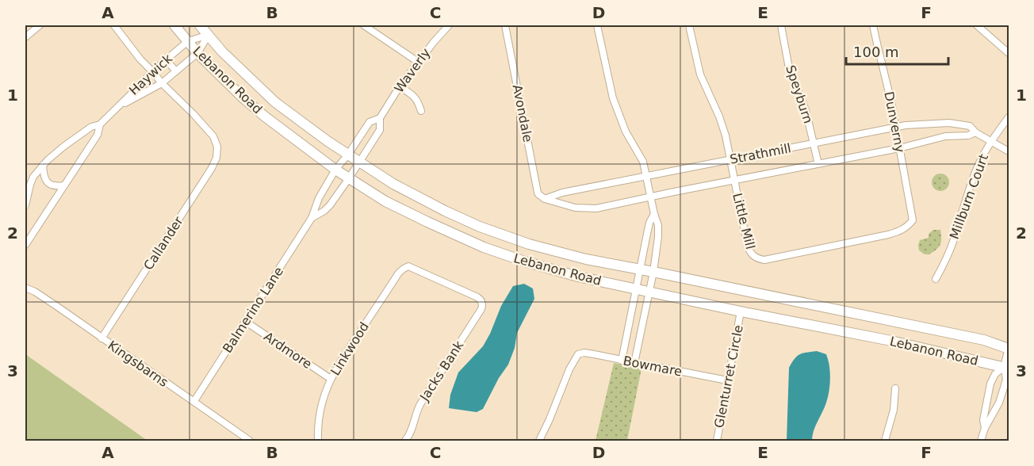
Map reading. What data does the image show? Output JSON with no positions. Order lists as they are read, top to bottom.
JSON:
{
  "streets": {
    "main road": ["Lebanon Road"],
    "street": [
      "Waverly",
      "Haywick",
      "Speyburn",
      "Avondale",
      "Dunverny",
      "Strathmill",
      "Millburn Court",
      "Little Mill",
      "Callander",
      "Balmerino Lane",
      "Linkwood",
      "Ardmore",
      "Kingsbarns",
      "Bowmare",
      "Jacks Bank",
      "Glenturret Circle"
    ]
  },
  "crossings": [
    ["Waverly", "Lebanon Road"],
    ["Waverly", "Balmerino Lane"],
    ["Haywick", "Lebanon Road"],
    ["Haywick", "Callander"],
    ["Lebanon Road", "Balmerino Lane"],
    ["Lebanon Road", "Glenturret Circle"],
    ["Speyburn", "Strathmill"],
    ["Avondale", "Strathmill"],
    ["Dunverny", "Strathmill"],
    ["Dunverny", "Little Mill"],
    ["Strathmill", "Millburn Court"],
    ["Strathmill", "Little Mill"],
    ["Callander", "Kingsbarns"],
    ["Balmerino Lane", "Ardmore"],
    ["Balmerino Lane", "Kingsbarns"],
    ["Linkwood", "Ardmore"],
    ["Linkwood", "Jacks Bank"],
    ["Bowmare", "Glenturret Circle"]
  ],
  "scale_bar": "100 m",
  "grid": {
    "columns": [
      "A",
      "B",
      "C",
      "D",
      "E",
      "F"
    ],
    "rows": ["1", "2", "3"]
  }
}
